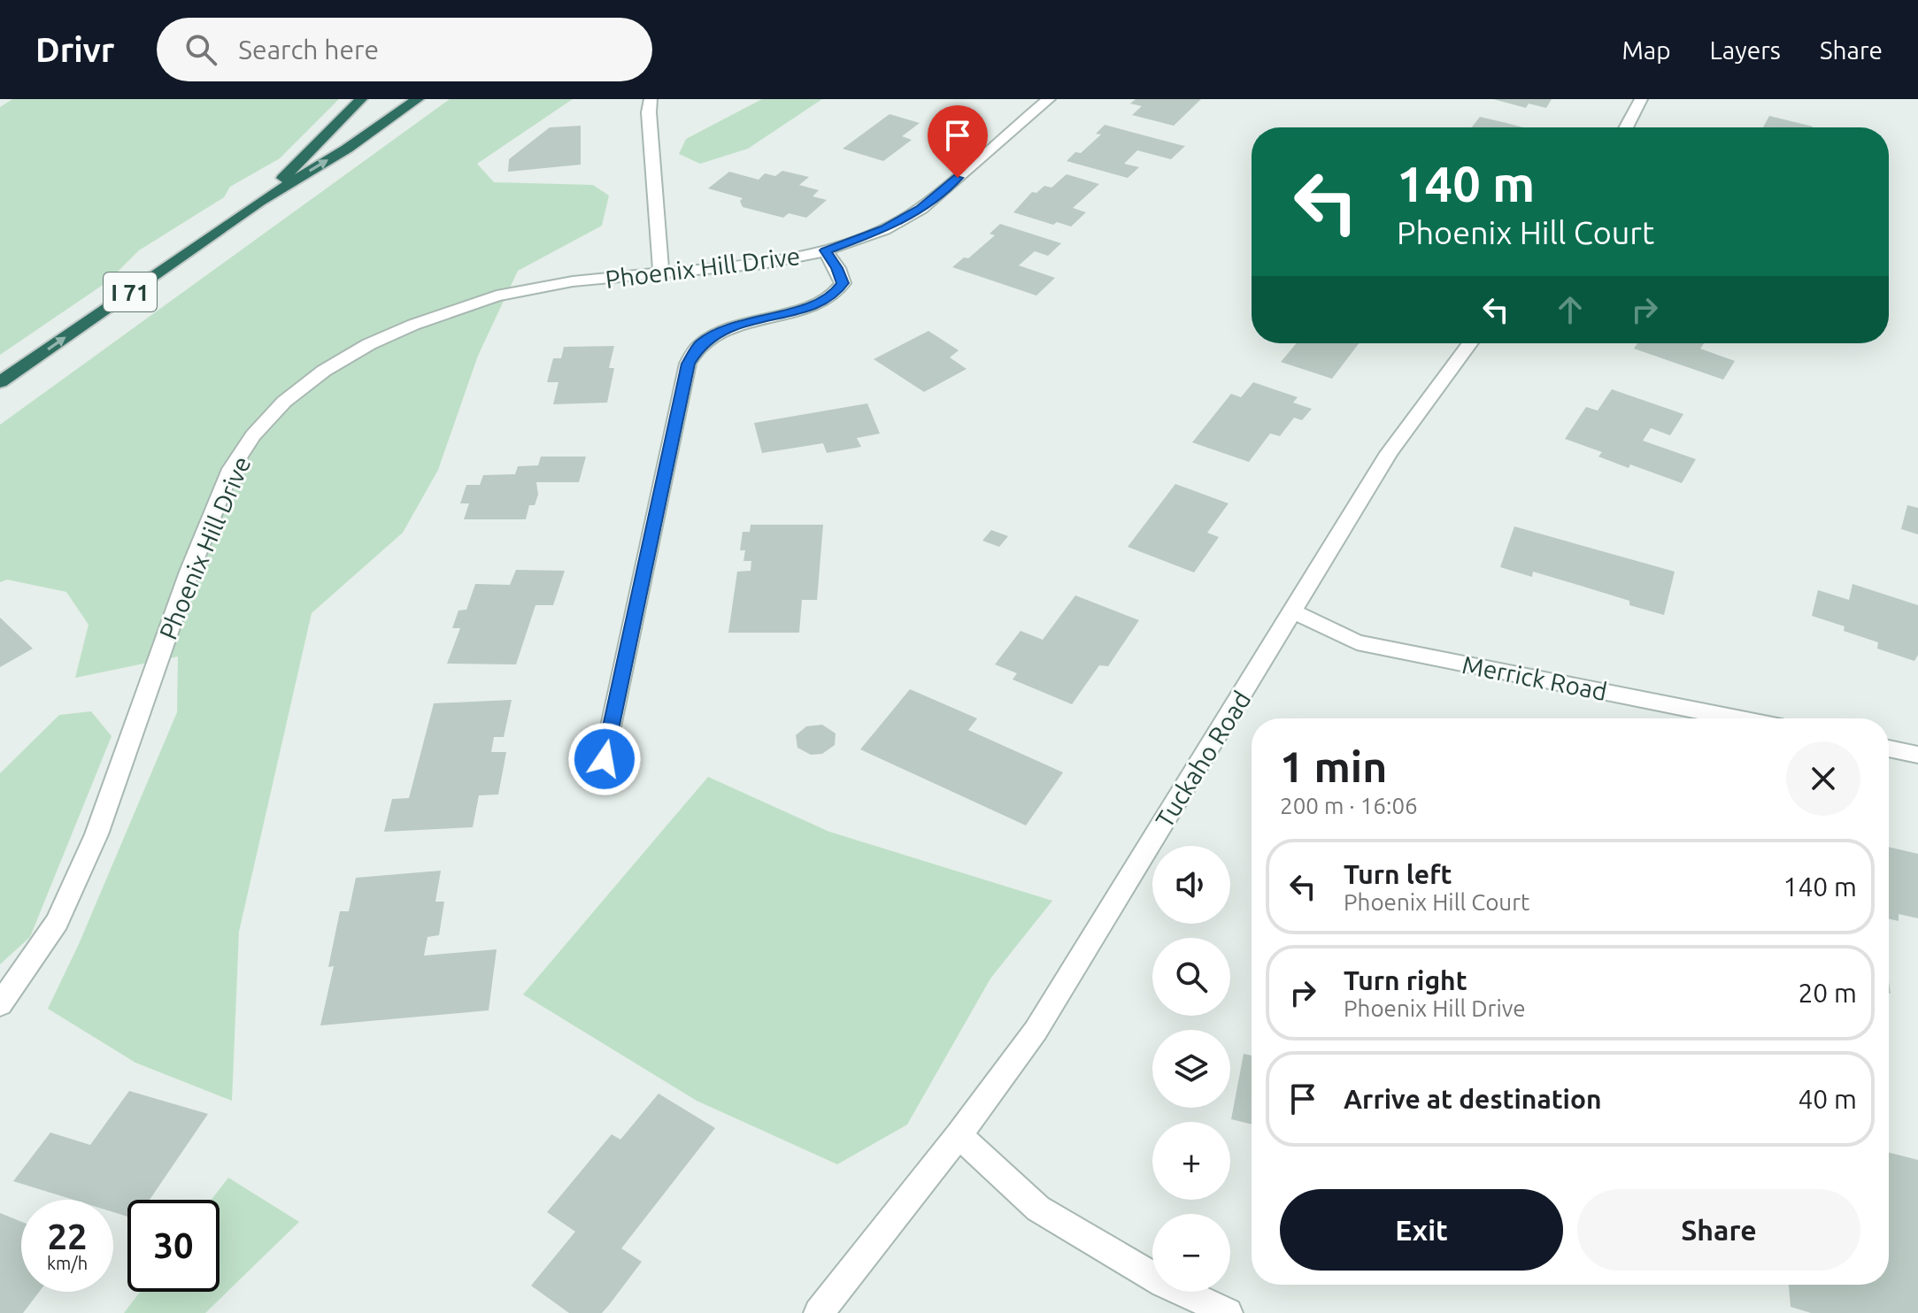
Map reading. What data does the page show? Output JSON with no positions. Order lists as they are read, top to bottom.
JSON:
{
  "streets": {
    "highway": ["I 71"],
    "street": ["Phoenix Hill Drive", "Merrick Road", "Tuckaho Road"]
  },
  "crossings": [
    ["Merrick Road", "Tuckaho Road"]
  ],
  "page": {
    "header": "Drivr",
    "search": "Search here",
    "nav": ["Map", "Layers", "Share"],
    "turn": ["140 m", "Phoenix Hill Court"],
    "heading": ["1 min", "200 m · 16:06"],
    "list": [
      {
        "name": "Turn left",
        "note": "Phoenix Hill Court",
        "value": "140 m"
      },
      {
        "name": "Turn right",
        "note": "Phoenix Hill Drive",
        "value": "20 m"
      },
      {
        "name": "Arrive at destination",
        "value": "40 m"
      }
    ],
    "map_buttons": ["+", "−"],
    "buttons": ["Exit", "Share"],
    "speed": "22 km/h",
    "limit": "30"
  }
}
